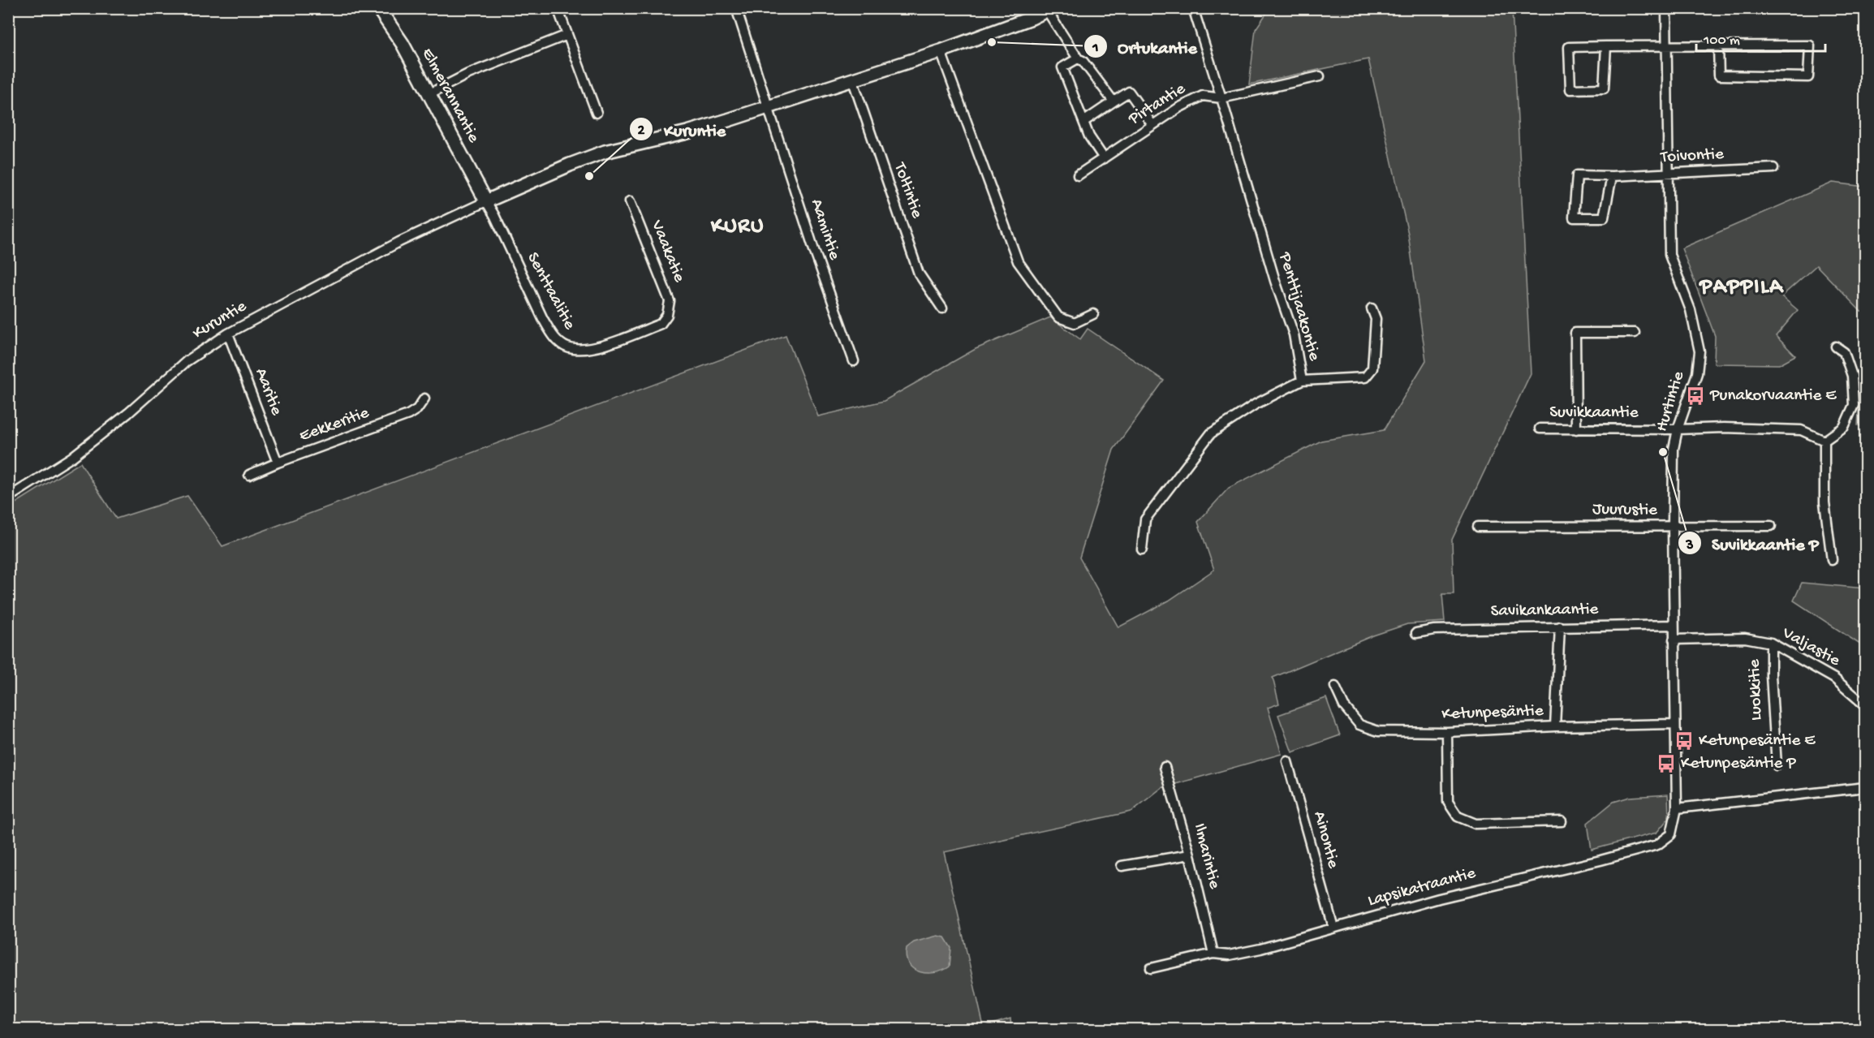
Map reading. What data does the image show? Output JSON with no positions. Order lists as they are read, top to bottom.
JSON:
{
  "streets": {
    "street": [
      "Elmerannantie",
      "Pirtantie",
      "Toivontie",
      "Toltintie",
      "Aamintie",
      "Vaakatie",
      "Senttaalitie",
      "Penttijaakontie",
      "Kuruntie",
      "Aaritie",
      "Hurtintie",
      "Suvikkaantie",
      "Eekkeritie",
      "Juurustie",
      "Savikankaantie",
      "Valjastie",
      "Luokkitie",
      "Ketunpesäntie",
      "Ainontie",
      "Ilmarintie",
      "Lapsikatraantie"
    ]
  },
  "crossings": [
    ["Elmerannantie", "Senttaalitie"],
    ["Elmerannantie", "Kuruntie"],
    ["Pirtantie", "Penttijaakontie"],
    ["Toivontie", "Hurtintie"],
    ["Toltintie", "Kuruntie"],
    ["Aamintie", "Kuruntie"],
    ["Vaakatie", "Senttaalitie"],
    ["Senttaalitie", "Kuruntie"],
    ["Kuruntie", "Aaritie"],
    ["Aaritie", "Eekkeritie"],
    ["Hurtintie", "Suvikkaantie"],
    ["Hurtintie", "Juurustie"],
    ["Hurtintie", "Savikankaantie"],
    ["Hurtintie", "Valjastie"],
    ["Hurtintie", "Ketunpesäntie"],
    ["Hurtintie", "Lapsikatraantie"],
    ["Valjastie", "Luokkitie"],
    ["Ainontie", "Lapsikatraantie"],
    ["Ilmarintie", "Lapsikatraantie"]
  ],
  "districts": ["KURU", "PAPPILA"],
  "places": {
    "other": ["Ortukantie", "Kuruntie", "Suvikkaantie P"],
    "bus stop": ["Punakorvaantie E", "Ketunpesäntie E", "Ketunpesäntie P"]
  },
  "scale_bar": "100 m"
}
